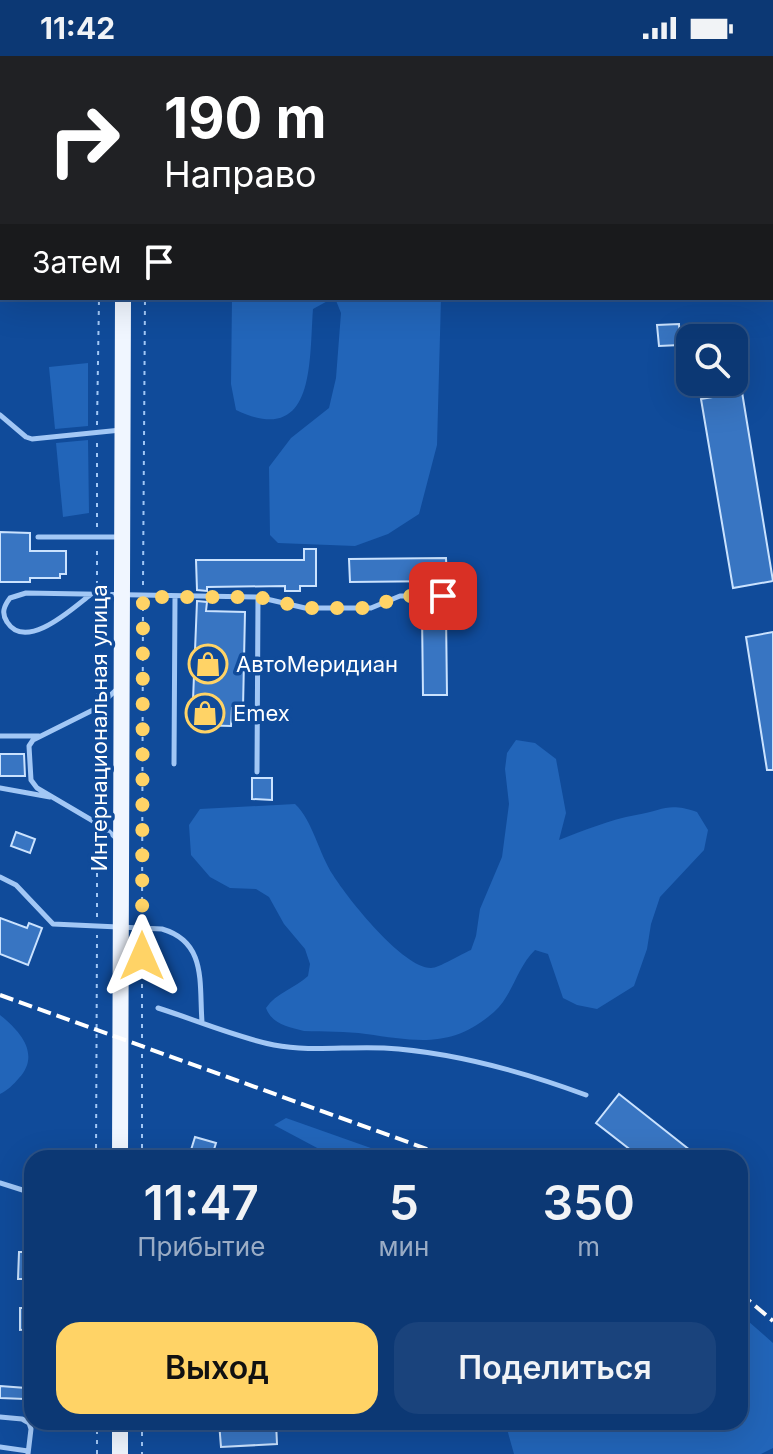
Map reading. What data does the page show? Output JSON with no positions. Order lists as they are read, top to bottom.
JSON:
{
  "streets": {
    "main road": ["Интернациональная улица"]
  },
  "places": {
    "shop": ["АвтоМеридиан", "Emex"]
  },
  "page": {
    "status": "11:42",
    "turn": ["190 m", "Направо"],
    "then": "Затем",
    "eta": [
      "11:47",
      "Прибытие",
      "5",
      "мин",
      "350",
      "m"
    ],
    "buttons": ["Выход", "Поделиться"]
  }
}
